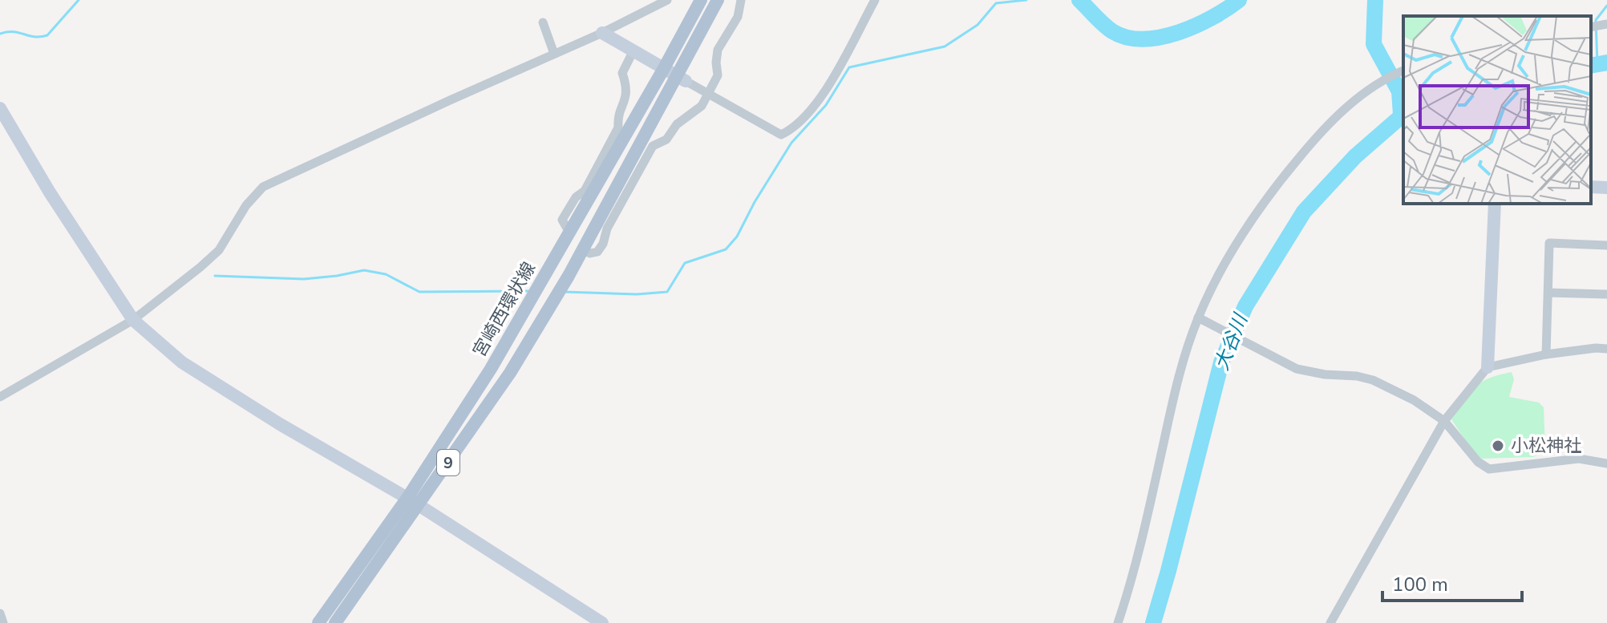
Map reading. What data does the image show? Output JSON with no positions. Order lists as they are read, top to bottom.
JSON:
{
  "streets": {
    "main road": ["宮崎西環状線", "9"]
  },
  "water": ["大谷川"],
  "places": ["小松神社"],
  "scale_bar": "100 m"
}
